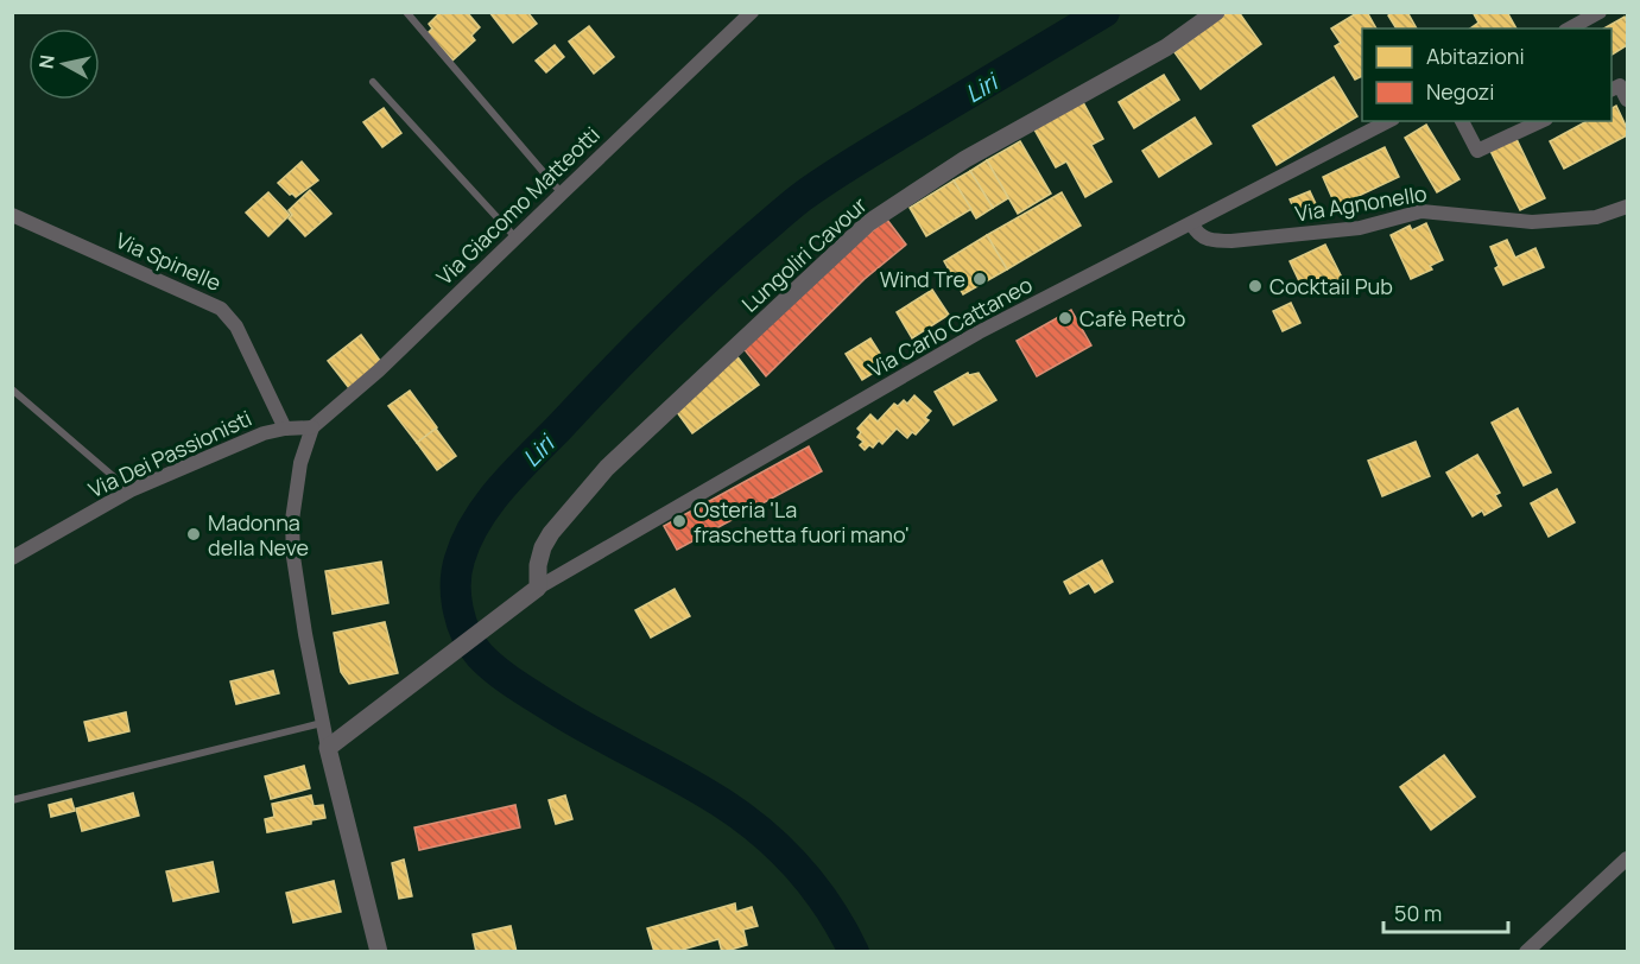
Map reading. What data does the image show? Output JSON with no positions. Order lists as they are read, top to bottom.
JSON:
{
  "streets": {
    "street": [
      "Via Agnonello",
      "Via Giacomo Matteotti",
      "Lungoliri Cavour",
      "Via Spinelle",
      "Via Carlo Cattaneo",
      "Via Dei Passionisti"
    ]
  },
  "crossings": [
    ["Via Agnonello", "Via Carlo Cattaneo"],
    ["Via Giacomo Matteotti", "Via Dei Passionisti"],
    ["Lungoliri Cavour", "Via Carlo Cattaneo"],
    ["Via Spinelle", "Via Dei Passionisti"]
  ],
  "water": ["Liri"],
  "places": [
    "Wind Tre",
    "Cocktail Pub",
    "Cafè Retrò",
    "Osteria 'La fraschetta fuori mano'",
    "Madonna della Neve"
  ],
  "legend": ["Abitazioni", "Negozi"],
  "scale_bar": "50 m",
  "north": "left"
}
